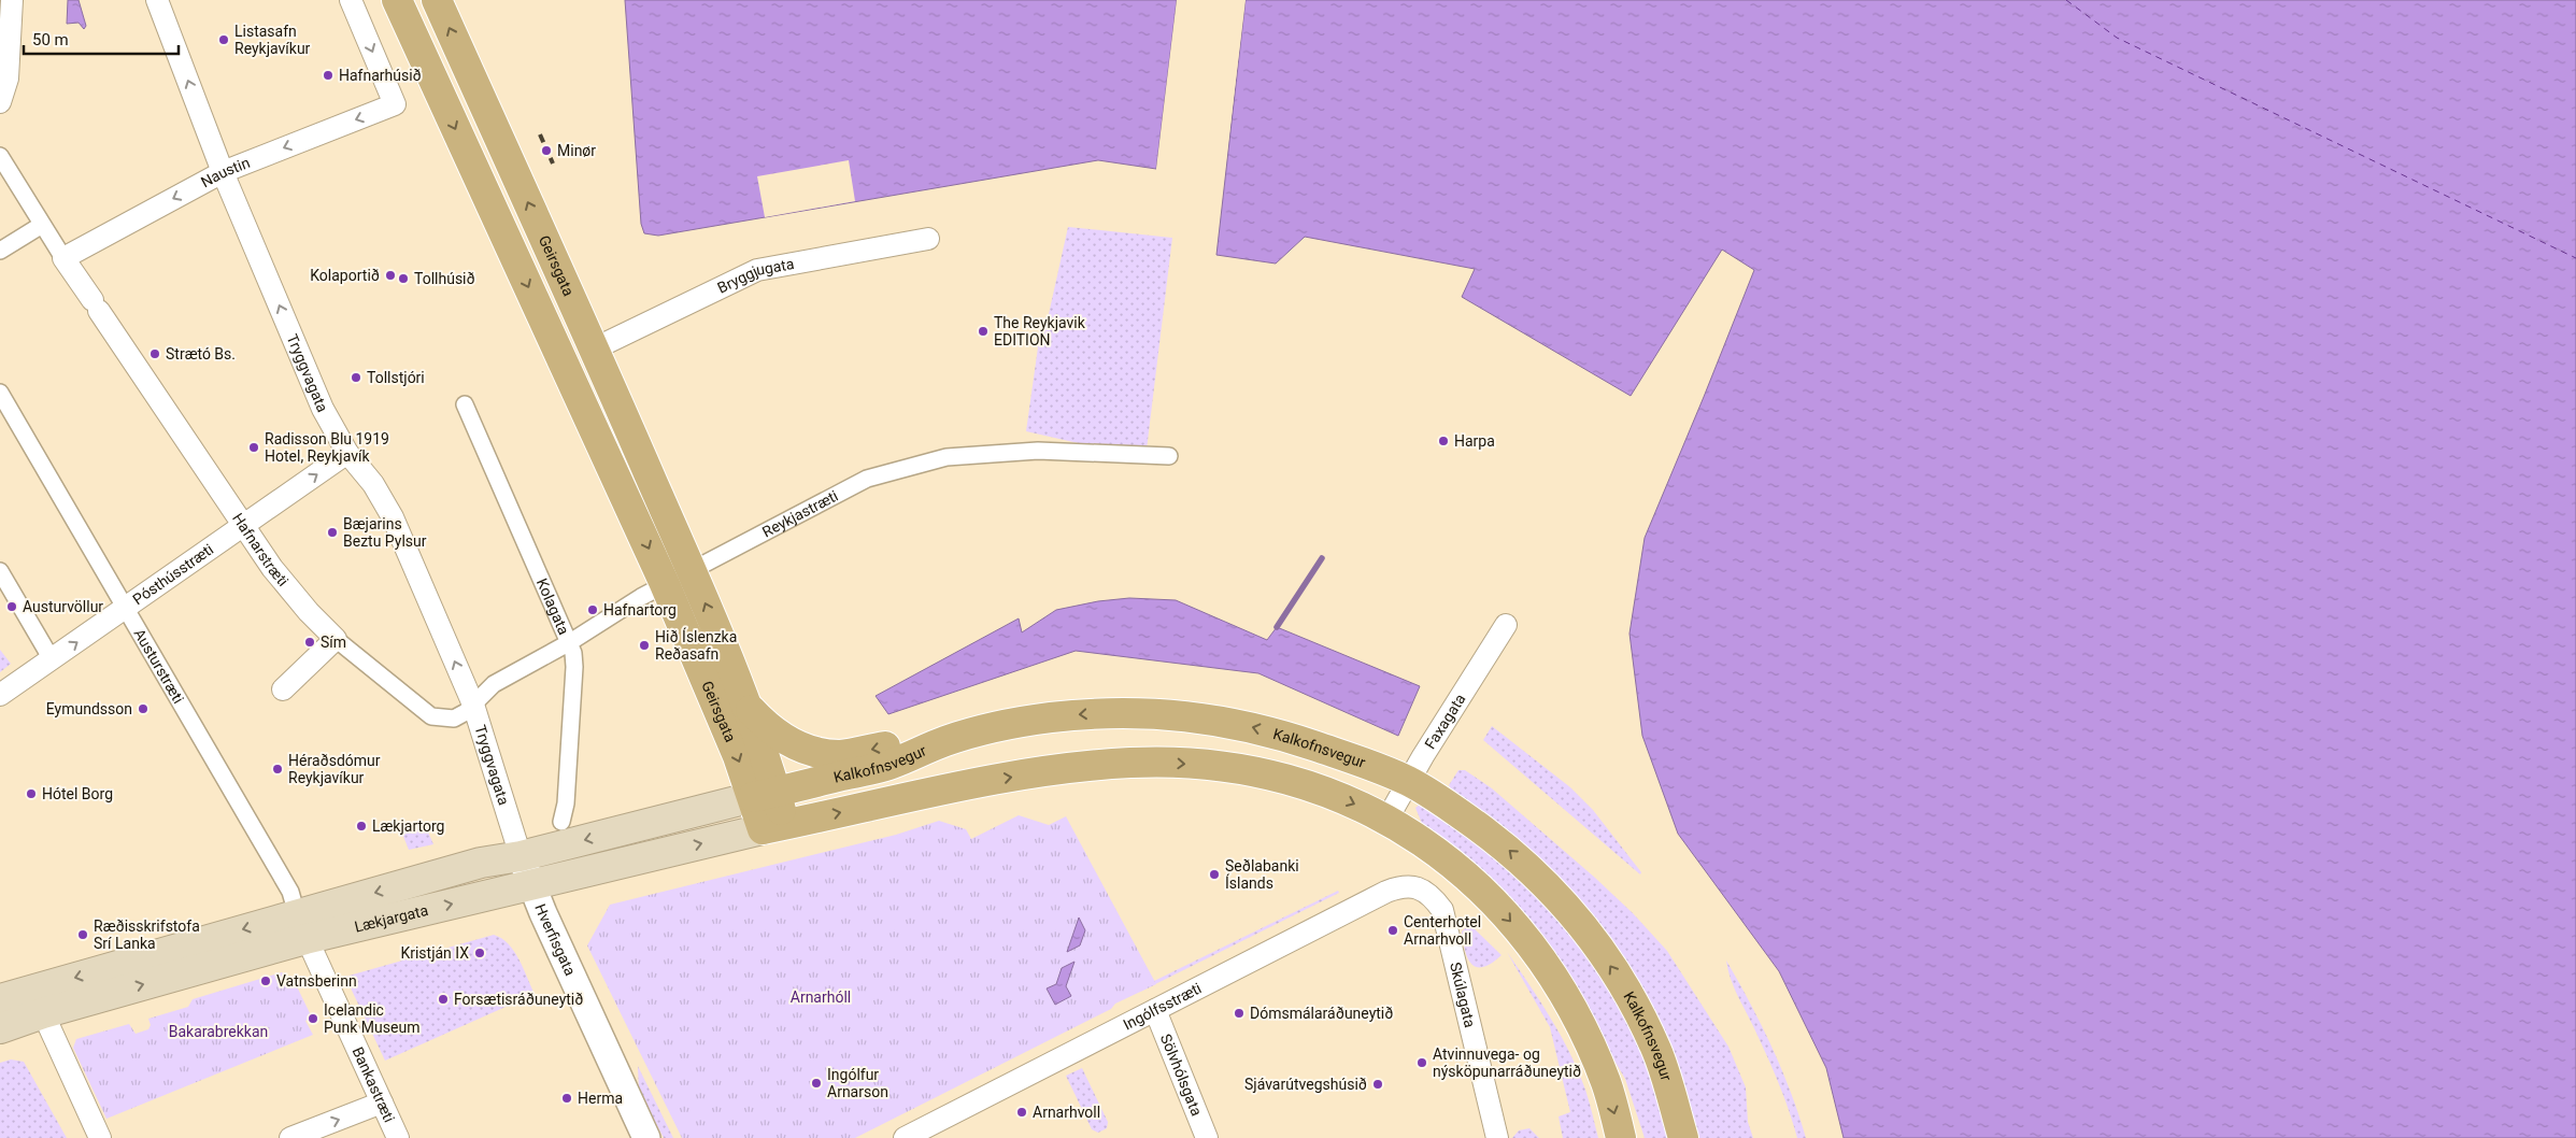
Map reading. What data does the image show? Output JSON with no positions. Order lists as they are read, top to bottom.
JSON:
{
  "streets": {
    "main road": ["Geirsgata", "Kalkofnsvegur", "Lækjargata"],
    "street": [
      "Naustin",
      "Bryggjugata",
      "Tryggvagata",
      "Reykjastræti",
      "Hafnarstræti",
      "Pósthússtræti",
      "Kolagata",
      "Austurstræti",
      "Faxagata",
      "Hverfisgata",
      "Skúlagata",
      "Ingólfsstræti",
      "Sölvhólsgata",
      "Bankastræti"
    ]
  },
  "crossings": [
    ["Naustin", "Tryggvagata"],
    ["Naustin", "Hafnarstræti"],
    ["Geirsgata", "Bryggjugata"],
    ["Geirsgata", "Reykjastræti"],
    ["Geirsgata", "Kalkofnsvegur"],
    ["Geirsgata", "Lækjargata"],
    ["Tryggvagata", "Reykjastræti"],
    ["Tryggvagata", "Hafnarstræti"],
    ["Tryggvagata", "Pósthússtræti"],
    ["Tryggvagata", "Lækjargata"],
    ["Tryggvagata", "Hverfisgata"],
    ["Reykjastræti", "Hafnarstræti"],
    ["Reykjastræti", "Kolagata"],
    ["Hafnarstræti", "Pósthússtræti"],
    ["Pósthússtræti", "Austurstræti"],
    ["Austurstræti", "Lækjargata"],
    ["Austurstræti", "Bankastræti"],
    ["Faxagata", "Kalkofnsvegur"],
    ["Kalkofnsvegur", "Lækjargata"],
    ["Lækjargata", "Hverfisgata"],
    ["Lækjargata", "Bankastræti"],
    ["Skúlagata", "Ingólfsstræti"],
    ["Ingólfsstræti", "Sölvhólsgata"]
  ],
  "one_way": [
    "Naustin",
    "Tryggvagata",
    "Pósthússtræti",
    "Kalkofnsvegur"
  ],
  "parks": ["Arnarhóll", "Bakarabrekkan"],
  "places": [
    "Listasafn Reykjavíkur",
    "Hafnarhúsið",
    "Minør",
    "Kolaportið",
    "Tollhúsið",
    "The Reykjavik EDITION",
    "Strætó Bs.",
    "Tollstjóri",
    "Harpa",
    "Radisson Blu 1919 Hotel, Reykjavík",
    "Bæjarins Beztu Pylsur",
    "Austurvöllur",
    "Hafnartorg",
    "Sím",
    "Hið Íslenzka Reðasafn",
    "Eymundsson",
    "Héraðsdómur Reykjavíkur",
    "Hótel Borg",
    "Lækjartorg",
    "Seðlabanki Íslands",
    "Centerhotel Arnarhvoll",
    "Ræðisskrifstofa Srí Lanka",
    "Kristján IX",
    "Vatnsberinn",
    "Forsætisráðuneytið",
    "Dómsmálaráðuneytið",
    "Icelandic Punk Museum",
    "Atvinnuvega- og nýsköpunarráðuneytið",
    "Ingólfur Arnarson",
    "Sjávarútvegshúsið",
    "Herma",
    "Arnarhvoll"
  ],
  "scale_bar": "50 m"
}
